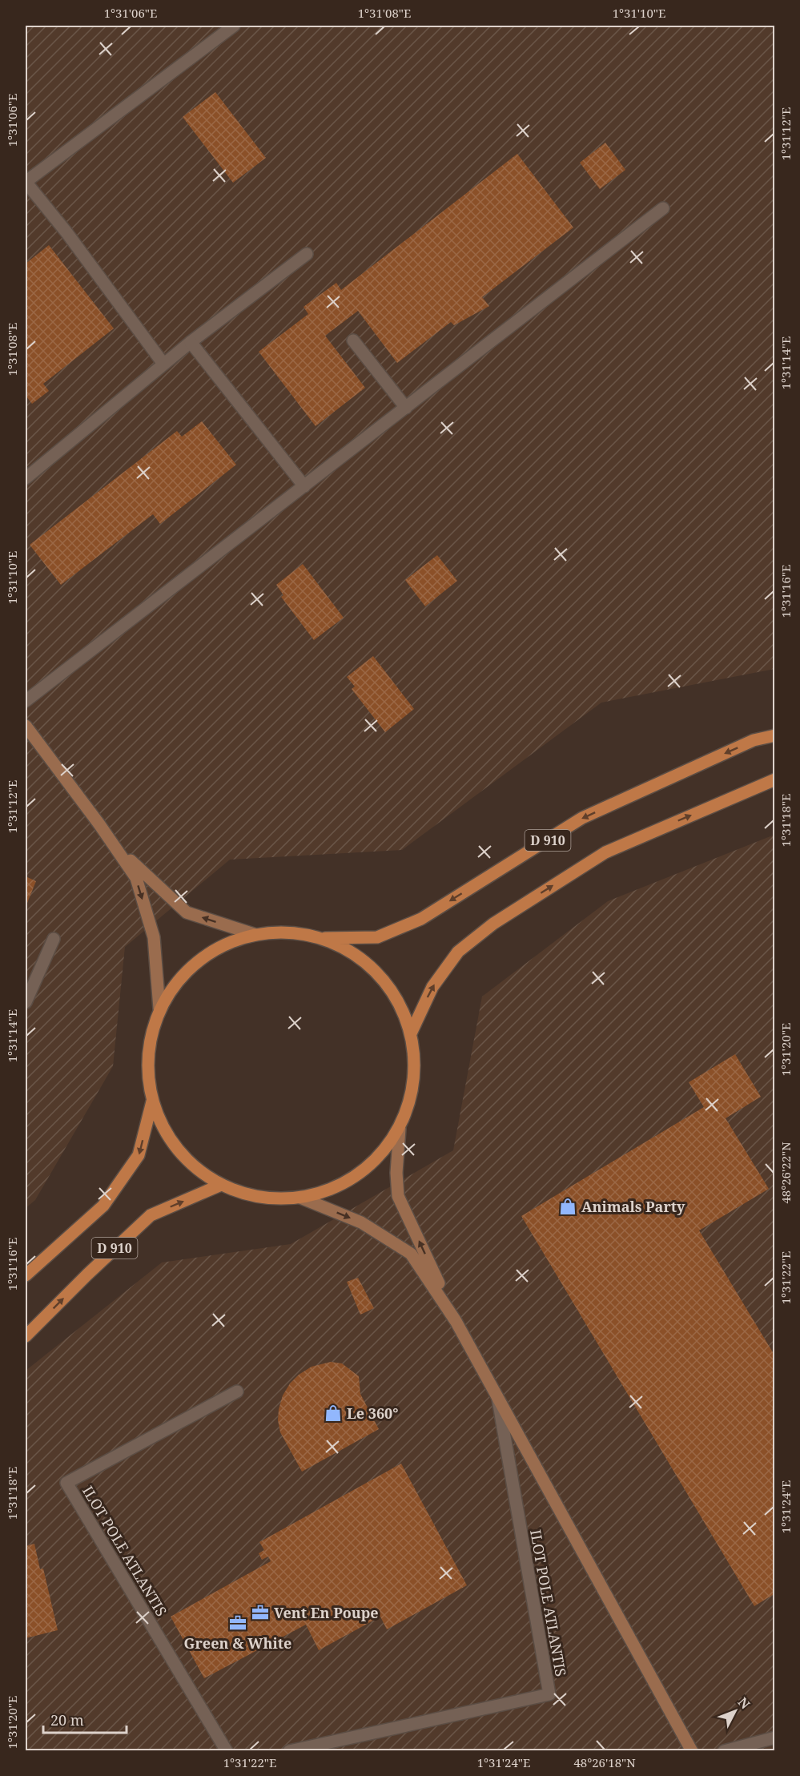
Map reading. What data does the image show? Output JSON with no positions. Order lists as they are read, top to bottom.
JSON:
{
  "streets": {
    "main road": ["D 910"],
    "street": ["ILOT POLE ATLANTIS"]
  },
  "places": {
    "shop": ["Animals Party", "Le 360°"],
    "office": ["Vent En Poupe", "Green & White"]
  },
  "scale_bar": "20 m",
  "north": "top right",
  "coordinates": [
    "1°31'06\"E",
    "1°31'08\"E",
    "1°31'10\"E",
    "1°31'12\"E",
    "1°31'14\"E",
    "1°31'16\"E",
    "1°31'18\"E",
    "1°31'20\"E",
    "48°26'22\"N",
    "1°31'22\"E",
    "1°31'24\"E",
    "48°26'18\"N"
  ]
}
